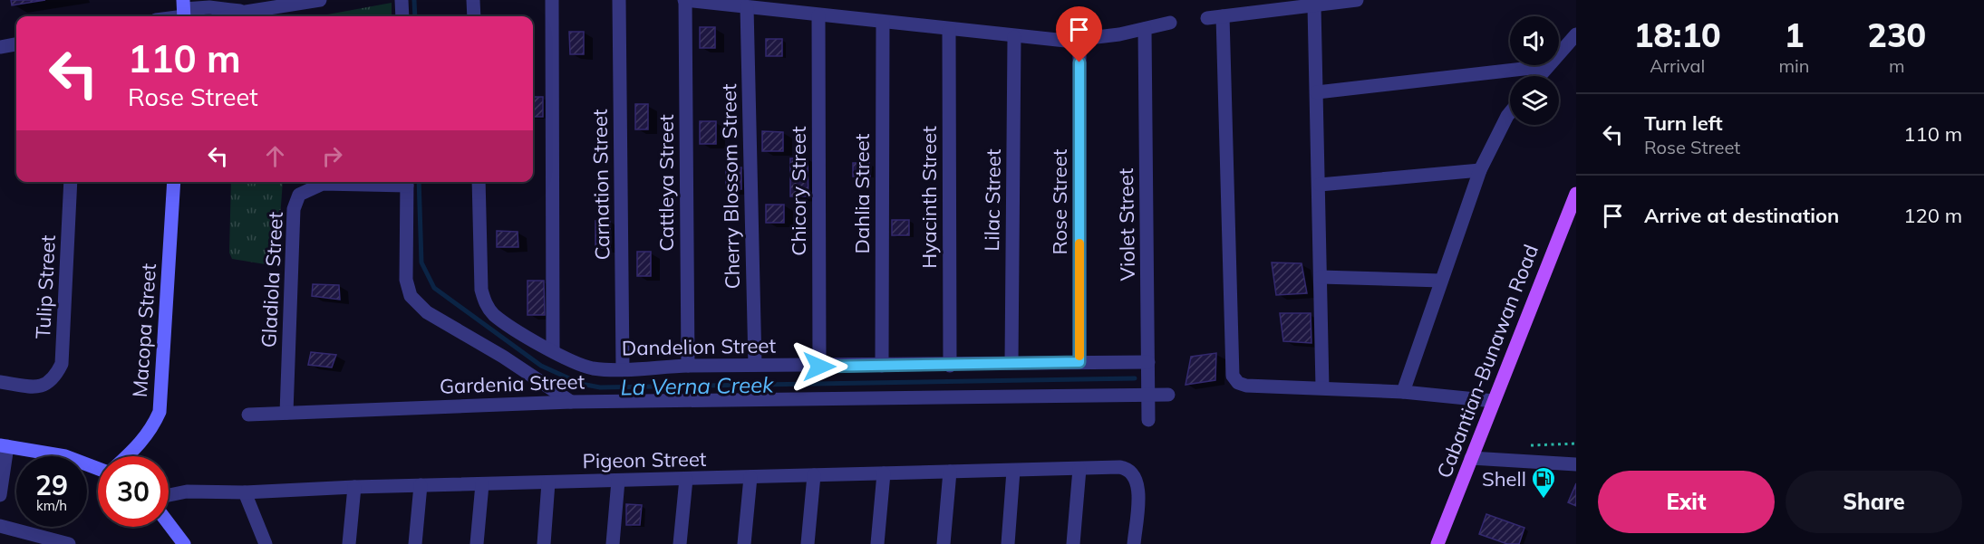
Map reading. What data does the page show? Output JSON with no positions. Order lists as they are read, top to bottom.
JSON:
{
  "streets": {
    "main road": ["Cabantian-Bunawan Road"],
    "street": [
      "Cattleya Street",
      "Carnation Street",
      "Cherry Blossom Street",
      "Chicory Street",
      "Dahlia Street",
      "Hyacinth Street",
      "Lilac Street",
      "Rose Street",
      "Violet Street",
      "Gladiola Street",
      "Tulip Street",
      "Macopa Street",
      "Dandelion Street",
      "Gardenia Street",
      "Pigeon Street"
    ]
  },
  "crossings": [
    ["Cattleya Street", "Dandelion Street"],
    ["Carnation Street", "Dandelion Street"],
    ["Cherry Blossom Street", "Dandelion Street"],
    ["Chicory Street", "Dandelion Street"],
    ["Dahlia Street", "Dandelion Street"],
    ["Hyacinth Street", "Dandelion Street"],
    ["Lilac Street", "Dandelion Street"],
    ["Rose Street", "Dandelion Street"],
    ["Violet Street", "Dandelion Street"],
    ["Violet Street", "Gardenia Street"],
    ["Gladiola Street", "Gardenia Street"]
  ],
  "water": ["La Verna Creek"],
  "places": {
    "fuel station": ["Shell"]
  },
  "page": {
    "eta": [
      "18:10",
      "Arrival",
      "1",
      "min",
      "230",
      "m"
    ],
    "turn": ["110 m", "Rose Street"],
    "list": [
      {
        "name": "Turn left",
        "note": "Rose Street",
        "value": "110 m"
      },
      {
        "name": "Arrive at destination",
        "value": "120 m"
      }
    ],
    "speed": "29 km/h",
    "limit": "30",
    "buttons": ["Exit", "Share"]
  }
}
